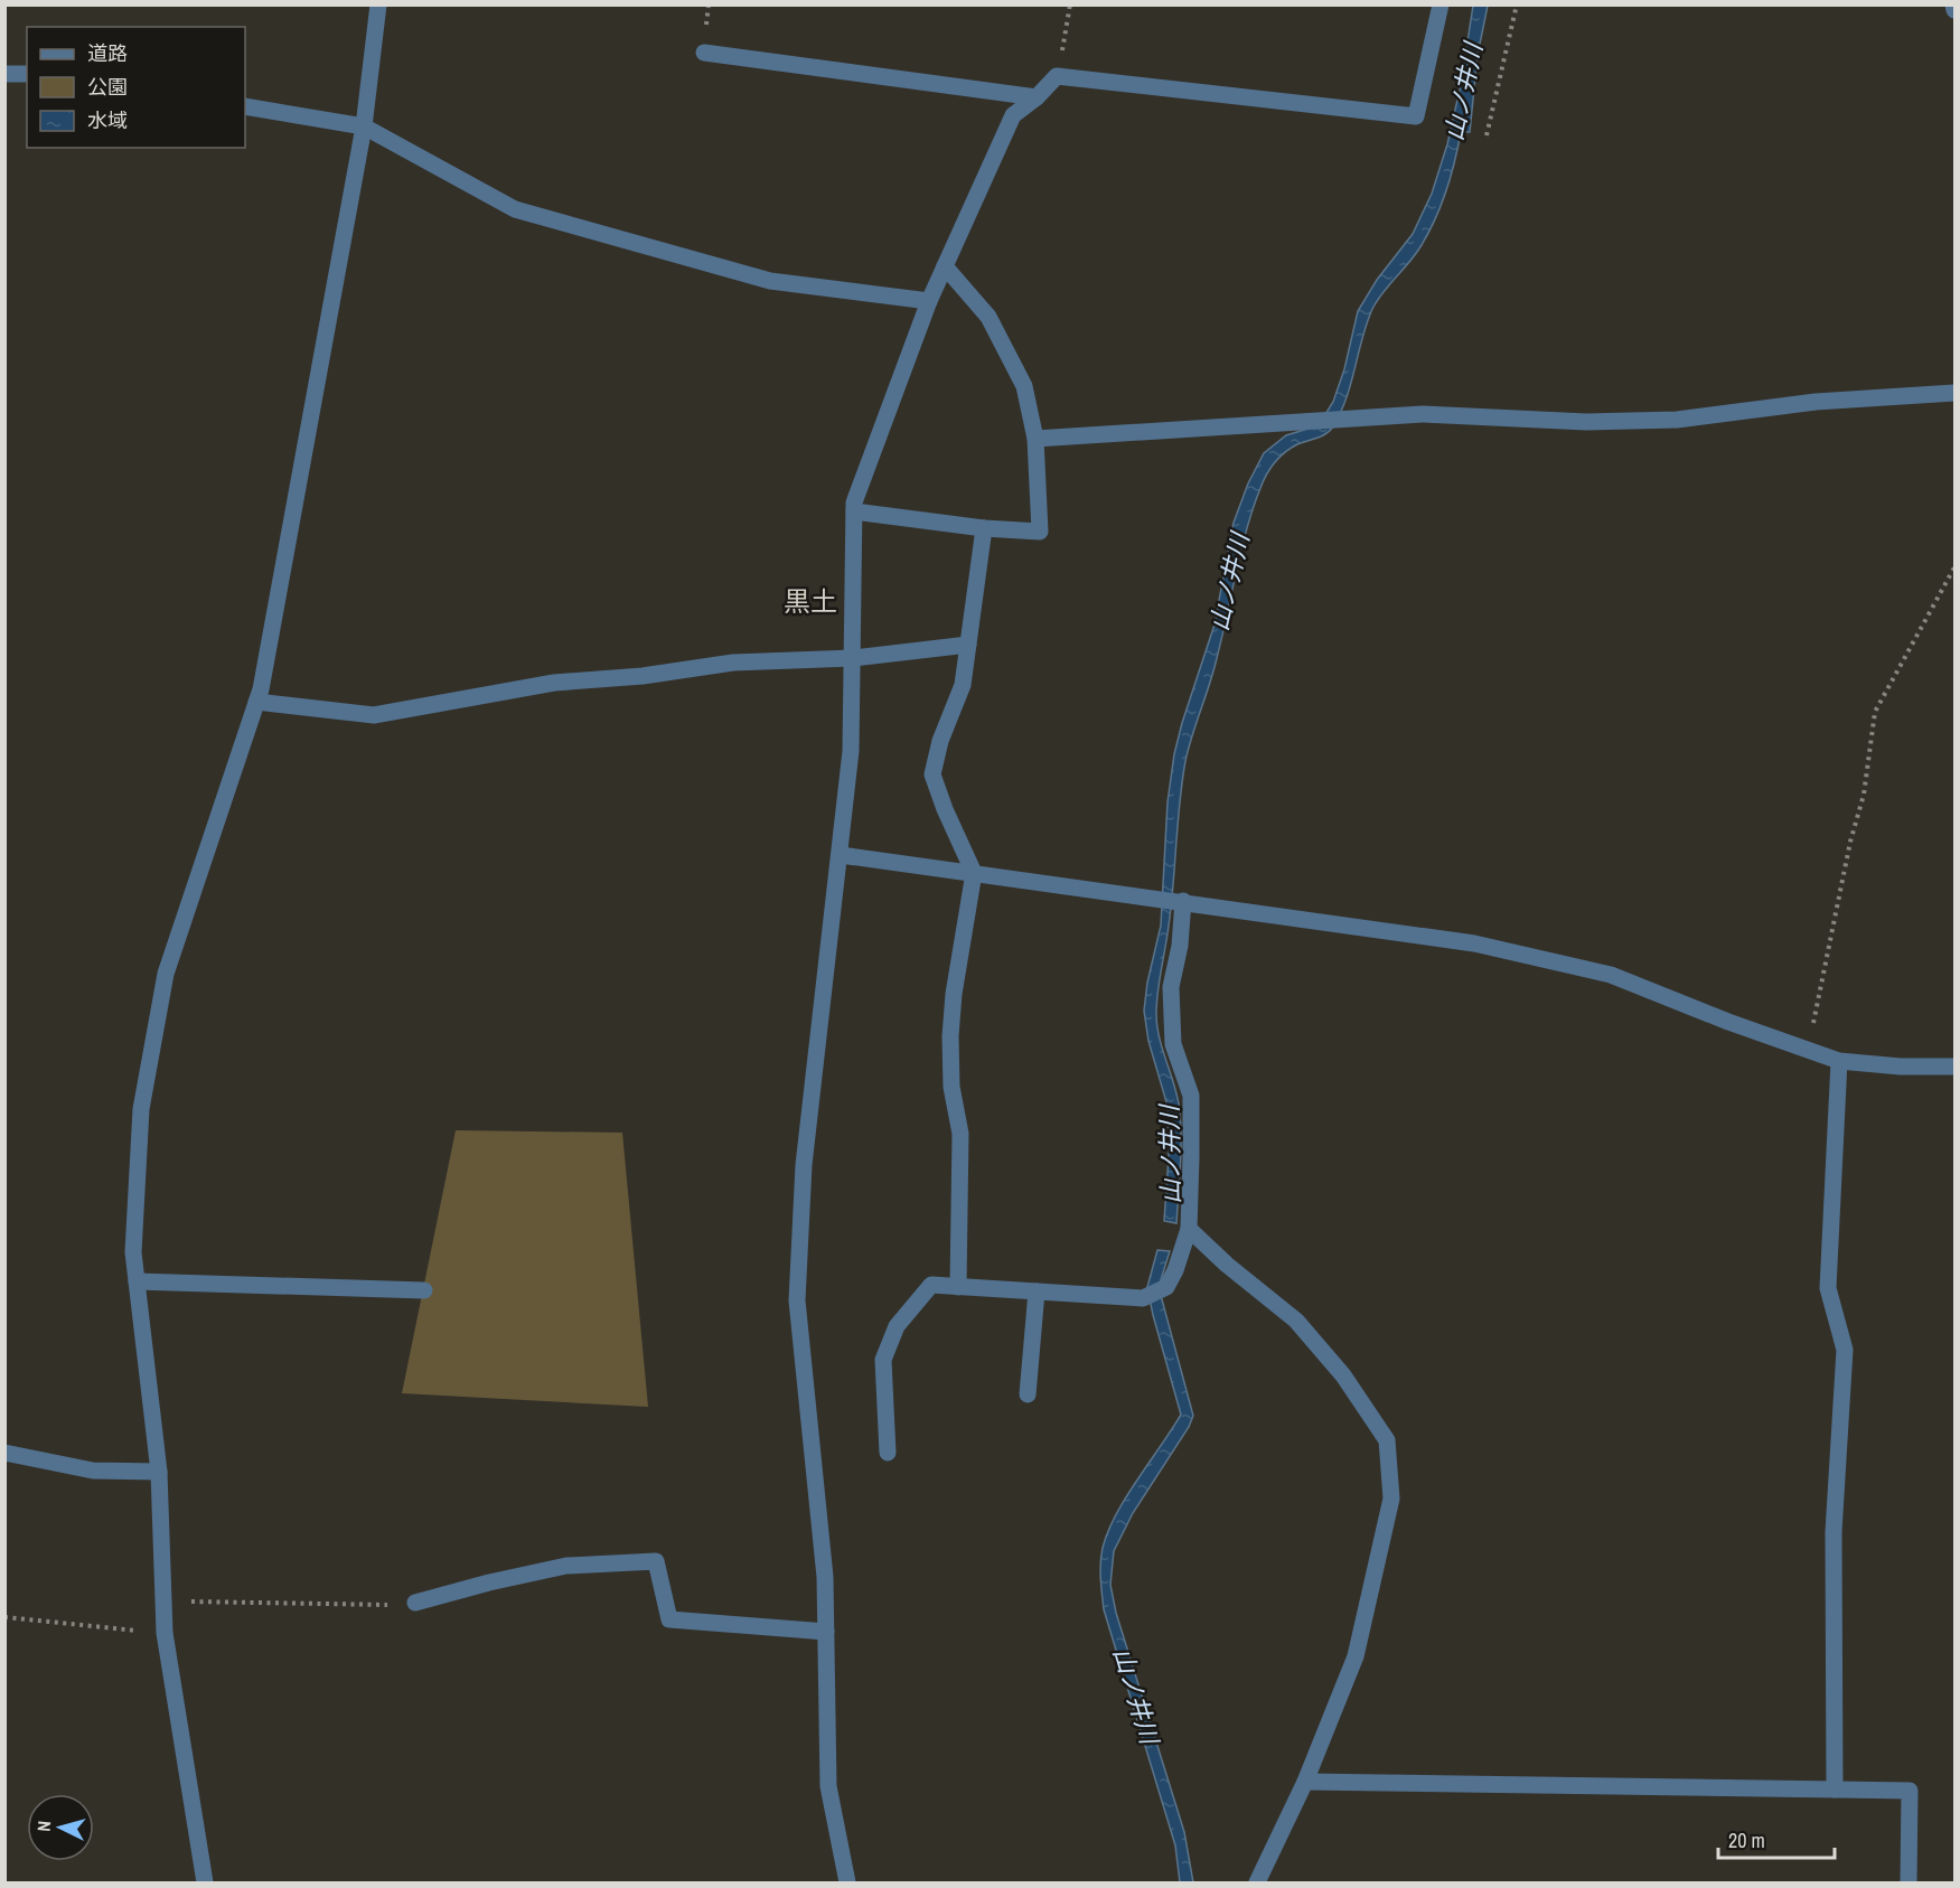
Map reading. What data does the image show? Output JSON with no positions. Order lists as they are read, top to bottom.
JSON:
{
  "districts": ["黒土"],
  "water": ["山ノ井川"],
  "legend": ["道路", "公園", "水域"],
  "scale_bar": "20 m",
  "north": "left"
}
